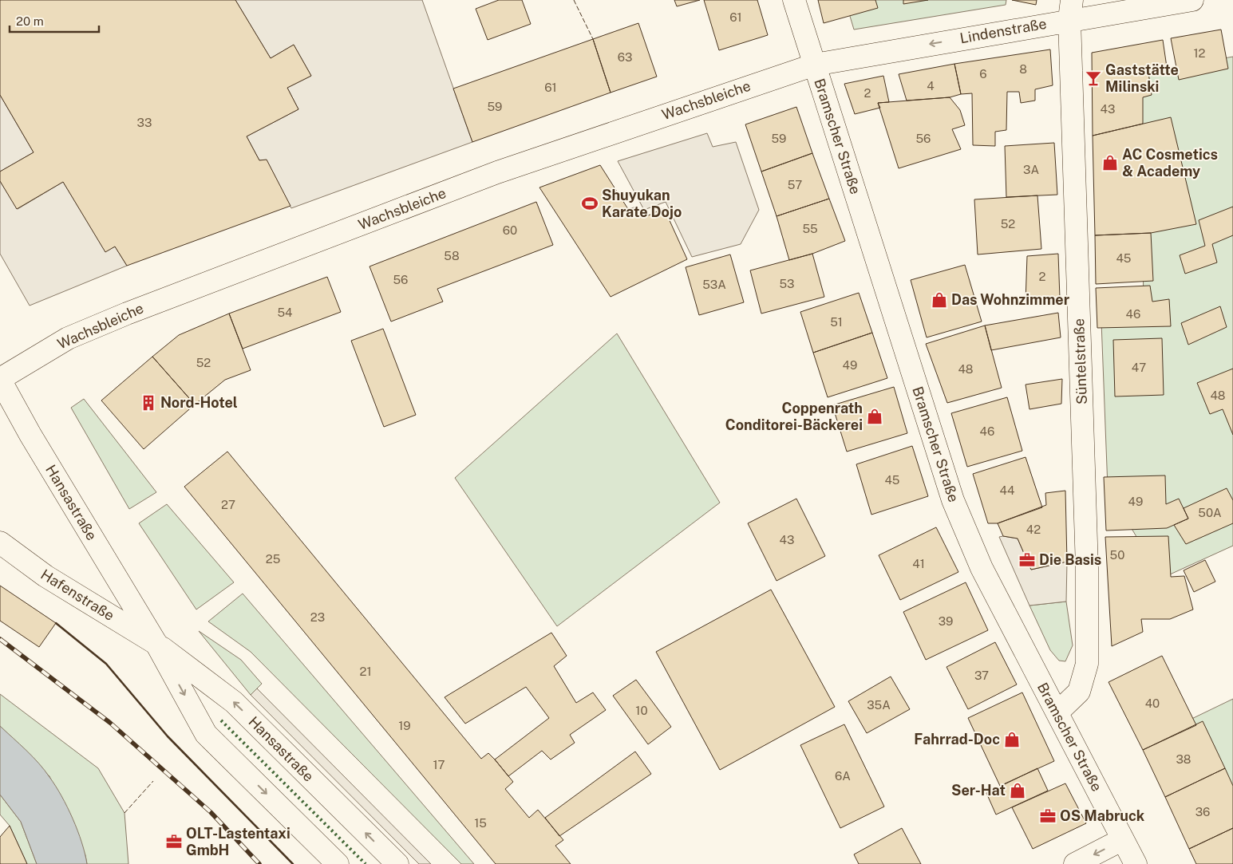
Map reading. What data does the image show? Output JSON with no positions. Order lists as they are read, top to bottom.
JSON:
{
  "streets": {
    "street": [
      "Lindenstraße",
      "Wachsbleiche",
      "Bramscher Straße",
      "Süntelstraße",
      "Hansastraße",
      "Hafenstraße"
    ]
  },
  "crossings": [
    ["Lindenstraße", "Wachsbleiche"],
    ["Lindenstraße", "Bramscher Straße"],
    ["Lindenstraße", "Süntelstraße"],
    ["Wachsbleiche", "Bramscher Straße"],
    ["Wachsbleiche", "Hansastraße"],
    ["Bramscher Straße", "Süntelstraße"],
    ["Hansastraße", "Hafenstraße"]
  ],
  "one_way": ["Lindenstraße"],
  "places": {
    "bar": ["Gaststätte Milinski"],
    "shop": [
      "AC Cosmetics & Academy",
      "Das Wohnzimmer",
      "Coppenrath Conditorei-Bäckerei",
      "Fahrrad-Doc",
      "Ser-Hat"
    ],
    "sports": ["Shuyukan Karate Dojo"],
    "building": ["Nord-Hotel"],
    "office": ["Die Basis", "OS Mabruck", "OLT-Lastentaxi GmbH"]
  },
  "house_numbers": [
    "61",
    "12",
    "63",
    "8",
    "6",
    "4",
    "61",
    "2",
    "59",
    "43",
    "33",
    "59",
    "56",
    "3A",
    "57",
    "52",
    "55",
    "60",
    "58",
    "45",
    "2",
    "56",
    "53",
    "53A",
    "54",
    "46",
    "51",
    "52",
    "49",
    "47",
    "48",
    "48",
    "46",
    "45",
    "44",
    "49",
    "27",
    "50A",
    "42",
    "43",
    "50",
    "25",
    "41",
    "23",
    "39",
    "21",
    "37",
    "40",
    "35A",
    "10",
    "19",
    "38",
    "17",
    "6A",
    "36",
    "15"
  ],
  "scale_bar": "20 m"
}
